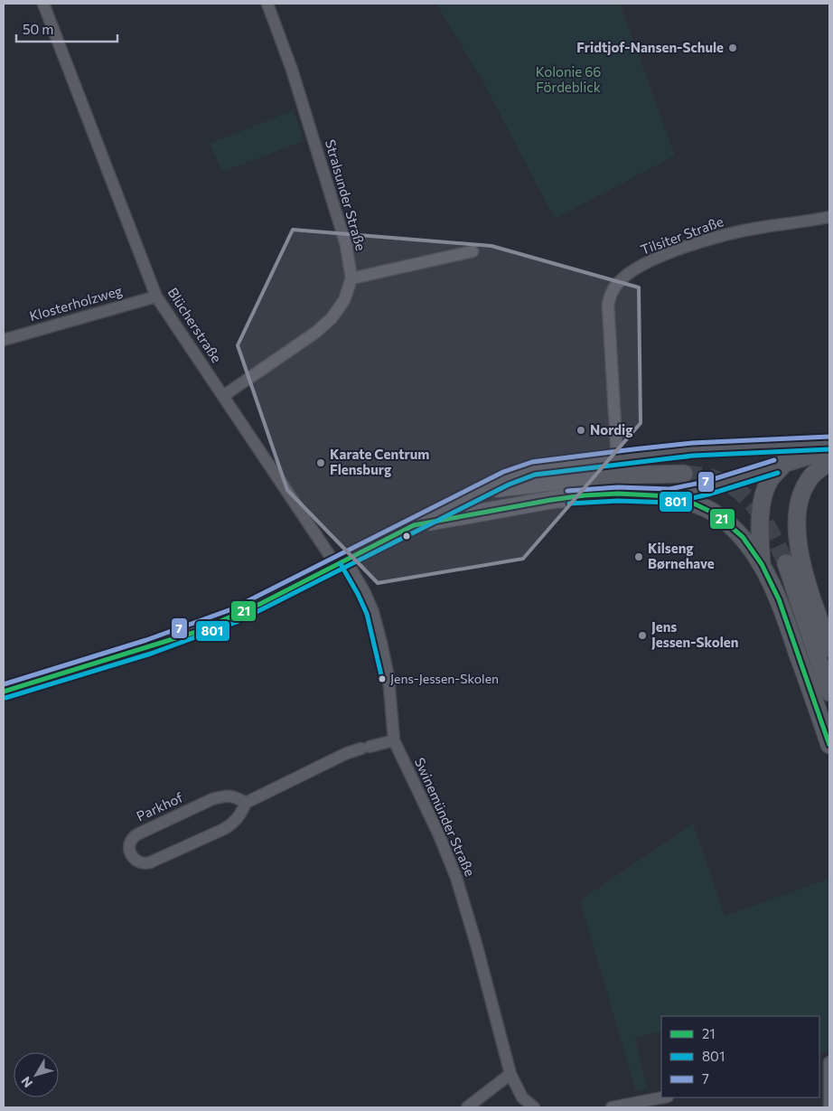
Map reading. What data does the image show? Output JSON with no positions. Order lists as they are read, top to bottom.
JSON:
{
  "streets": {
    "street": [
      "Stralsunder Straße",
      "Tilsiter Straße",
      "Klosterholzweg",
      "Blücherstraße",
      "Parkhof",
      "Swinemünder Straße"
    ]
  },
  "crossings": [
    ["Stralsunder Straße", "Blücherstraße"],
    ["Klosterholzweg", "Blücherstraße"],
    ["Blücherstraße", "Swinemünder Straße"]
  ],
  "parks": ["Kolonie 66 Fördeblick"],
  "places": [
    "Fridtjof-Nansen-Schule",
    "Nordig",
    "Karate Centrum Flensburg",
    "Kilseng Børnehave",
    "Jens Jessen-Skolen",
    "Jens-Jessen-Skolen"
  ],
  "lines": ["transit line 7", "transit line 801", "transit line 21"],
  "legend": ["21", "801", "7"],
  "scale_bar": "50 m",
  "north": "bottom left"
}
